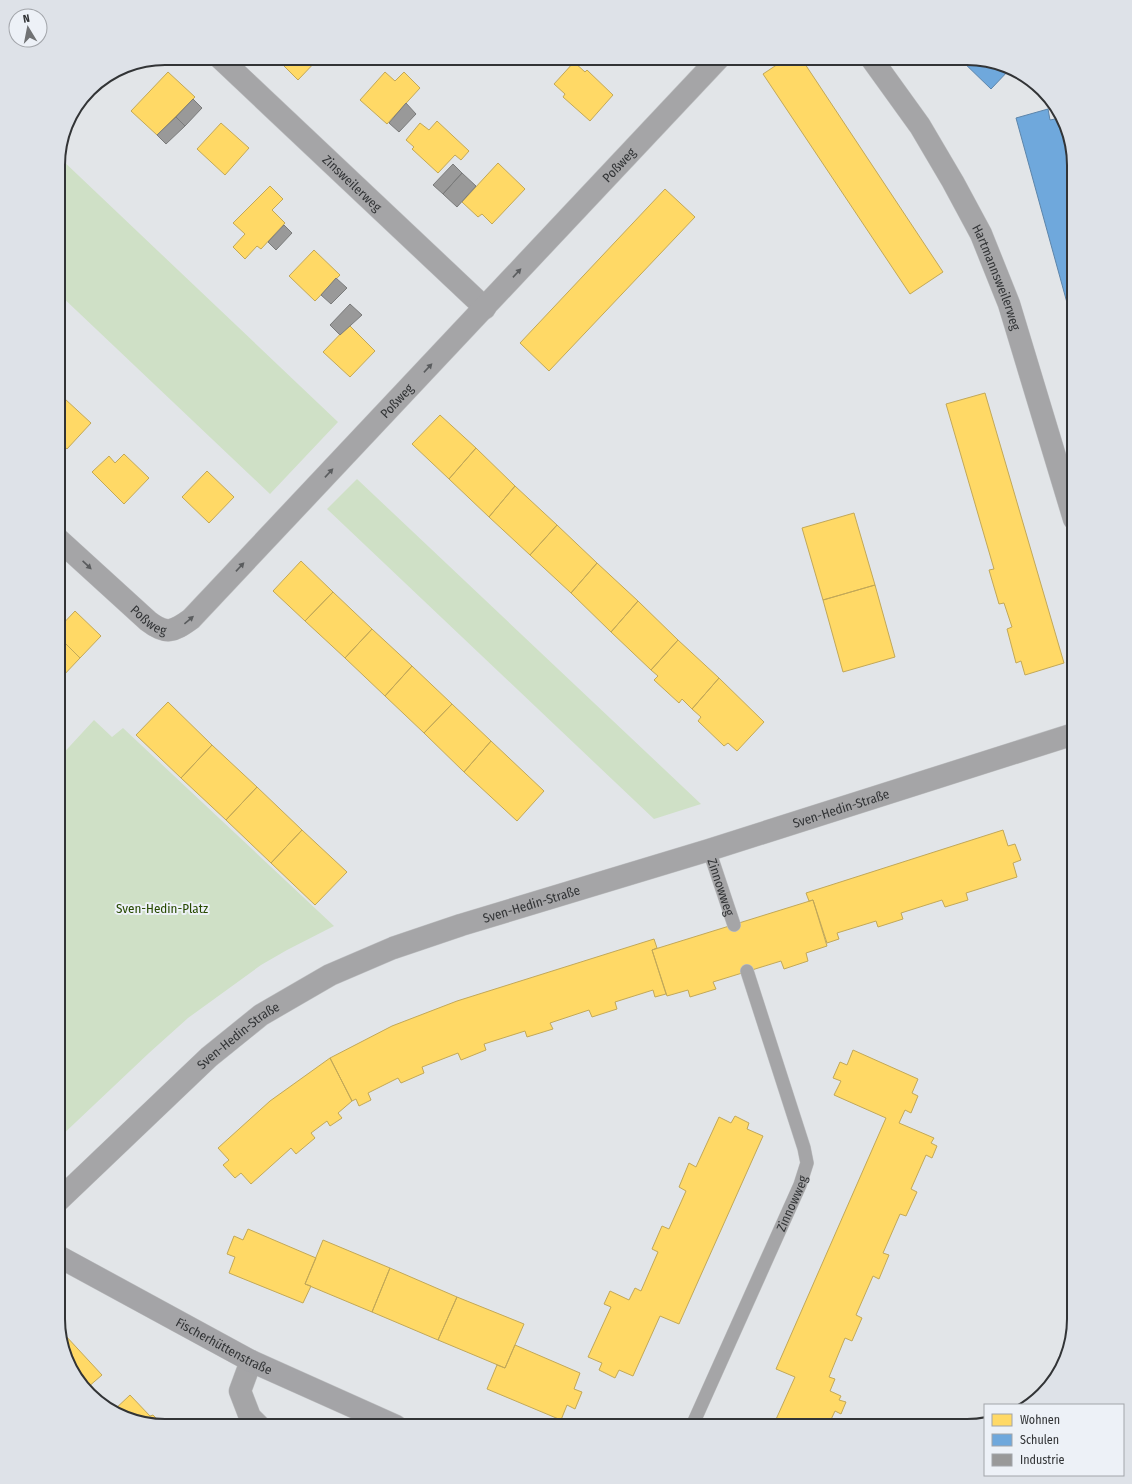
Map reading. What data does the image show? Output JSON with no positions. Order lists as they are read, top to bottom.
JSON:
{
  "streets": {
    "street": [
      "Poßweg",
      "Zinsweilerweg",
      "Hartmannsweilerweg",
      "Sven-Hedin-Straße",
      "Fischerhüttenstraße"
    ],
    "lane": ["Zinnowweg"]
  },
  "crossings": [
    ["Poßweg", "Zinsweilerweg"],
    ["Sven-Hedin-Straße", "Zinnowweg"]
  ],
  "one_way": ["Poßweg"],
  "parks": ["Sven-Hedin-Platz"],
  "legend": ["Wohnen", "Schulen", "Industrie"],
  "north": "top"
}
